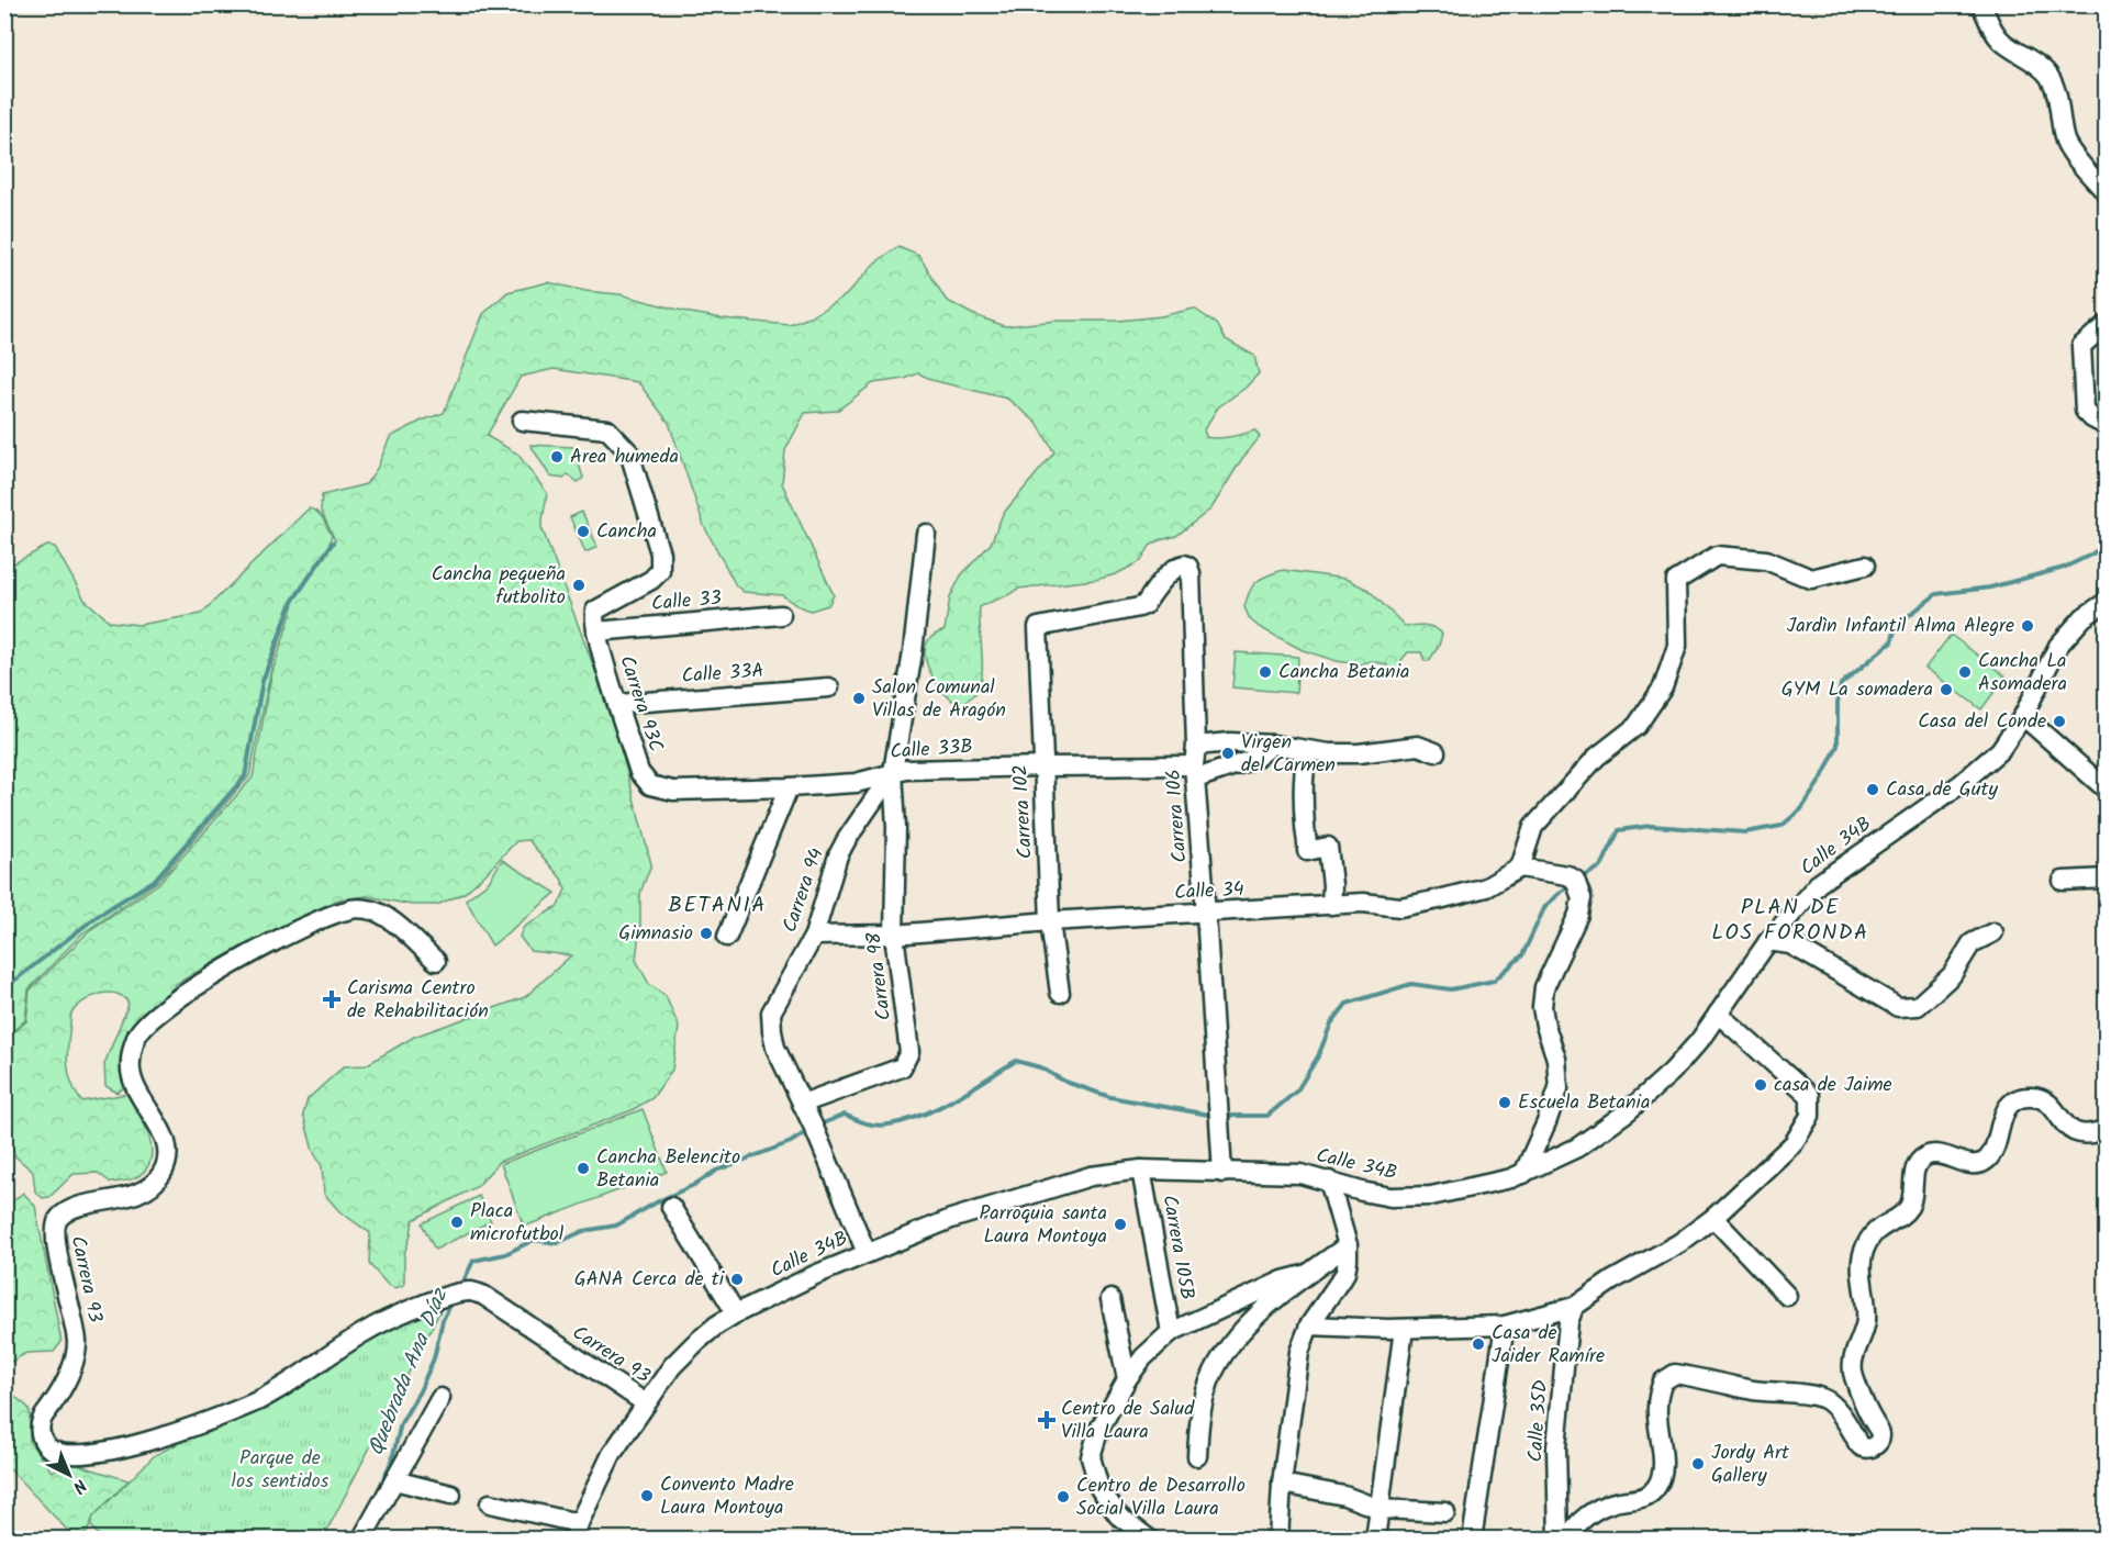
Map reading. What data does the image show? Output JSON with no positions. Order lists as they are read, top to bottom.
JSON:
{
  "streets": {
    "street": [
      "Calle 33",
      "Calle 33A",
      "Carrera 93C",
      "Calle 33B",
      "Carrera 102",
      "Carrera 106",
      "Calle 34B",
      "Carrera 94",
      "Calle 34",
      "Carrera 98",
      "Carrera 105B",
      "Carrera 93",
      "Calle 35D"
    ]
  },
  "crossings": [
    ["Calle 33", "Carrera 93C"],
    ["Calle 33A", "Carrera 93C"],
    ["Carrera 93C", "Calle 33B"],
    ["Calle 33B", "Carrera 102"],
    ["Calle 33B", "Carrera 106"],
    ["Calle 33B", "Carrera 94"],
    ["Calle 33B", "Carrera 98"],
    ["Carrera 102", "Carrera 106"],
    ["Carrera 102", "Calle 34"],
    ["Carrera 106", "Calle 34B"],
    ["Carrera 106", "Calle 34"],
    ["Calle 34B", "Carrera 94"],
    ["Calle 34B", "Carrera 105B"],
    ["Calle 34B", "Carrera 93"],
    ["Carrera 94", "Calle 34"],
    ["Carrera 94", "Carrera 98"],
    ["Calle 34", "Carrera 98"]
  ],
  "districts": ["BETANIA", "PLAN DE LOS FORONDA"],
  "water": ["Quebrada Ana Díaz"],
  "parks": ["Parque de los sentidos"],
  "places": {
    "other": [
      "Area humeda",
      "Cancha",
      "Cancha pequeña futbolito",
      "Jardìn Infantil Alma Alegre",
      "Cancha Betania",
      "Cancha La Asomadera",
      "GYM La somadera",
      "Salon Comunal Villas de Aragón",
      "Casa del Conde",
      "Virgen del Carmen",
      "Casa de Guty",
      "Gimnasio",
      "casa de Jaime",
      "Escuela Betania",
      "Cancha Belencito Betania",
      "Placa microfutbol",
      "Parroquia santa Laura Montoya",
      "GANA Cerca de ti",
      "Casa de Jaider Ramíre",
      "Jordy Art Gallery",
      "Convento Madre Laura Montoya",
      "Centro de Desarrollo Social Villa Laura"
    ],
    "health": ["Carisma Centro de Rehabilitación", "Centro de Salud Villa Laura"]
  },
  "north": "bottom right"
}
